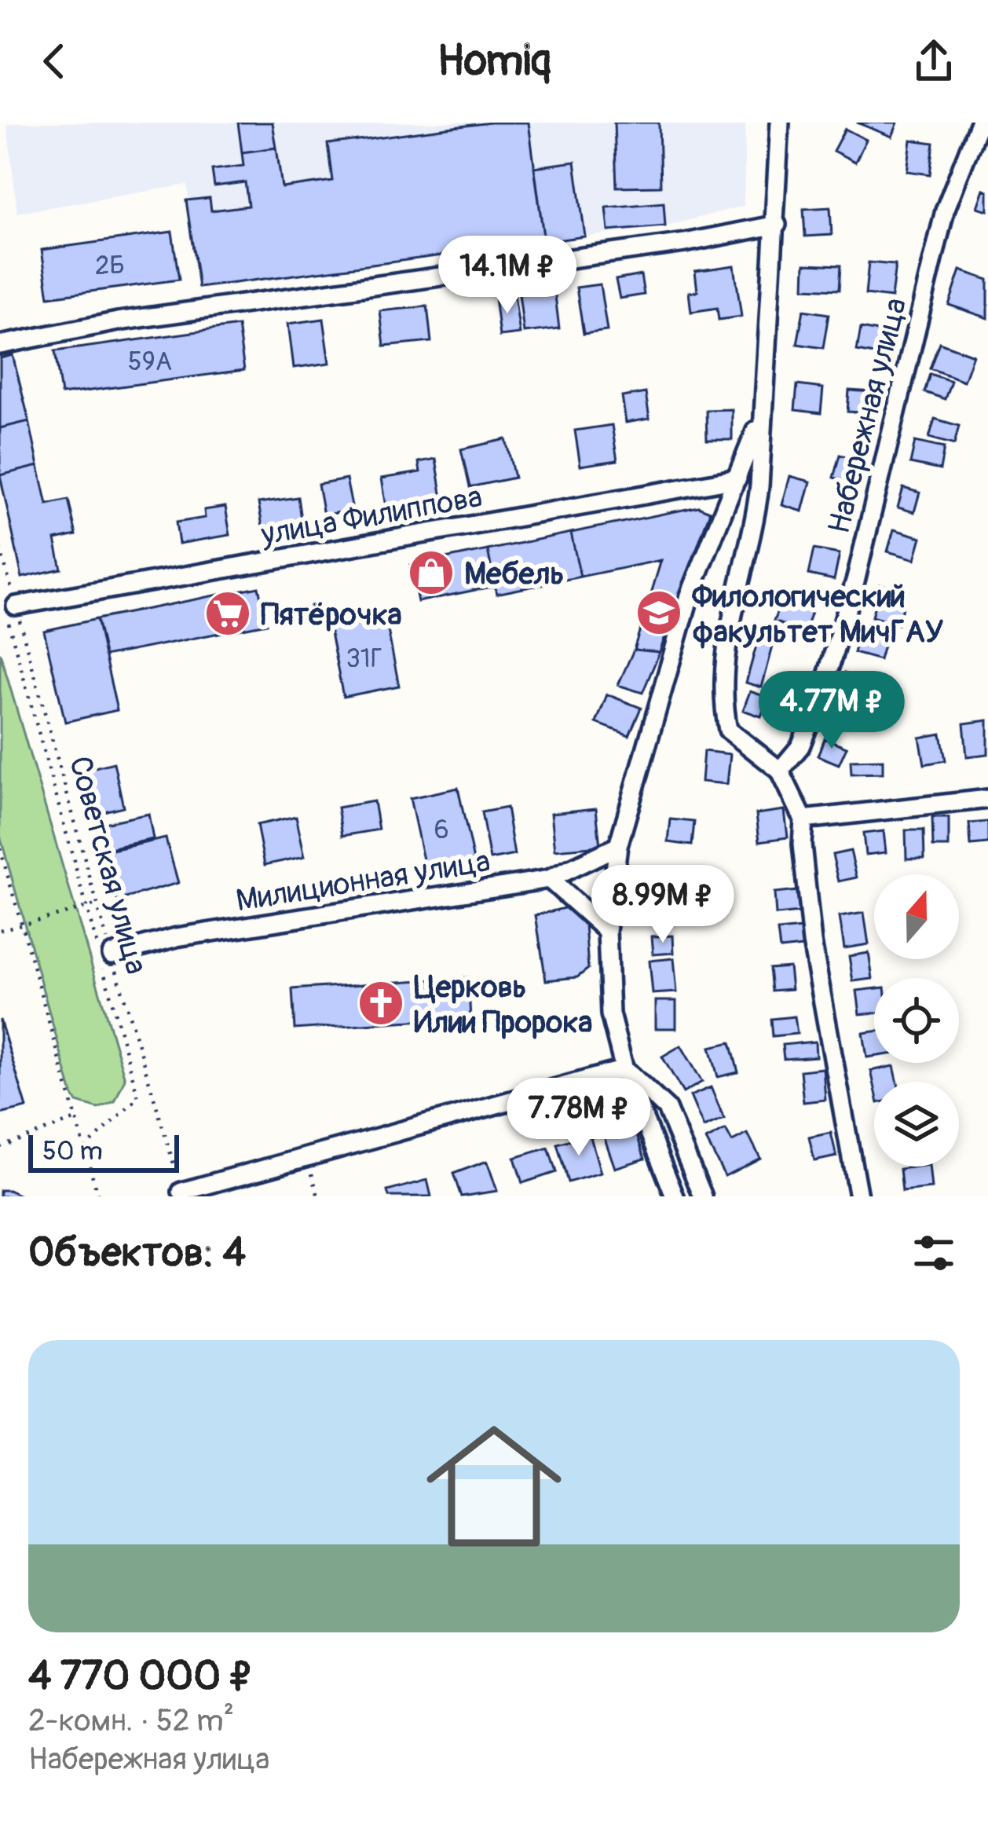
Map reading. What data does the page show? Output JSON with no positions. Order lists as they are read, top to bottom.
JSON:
{
  "streets": {
    "street": ["Набережная улица", "улица Филиппова", "Милиционная улица"],
    "path": ["Советская улица"]
  },
  "crossings": [
    ["улица Филиппова", "Советская улица"],
    ["Советская улица", "Милиционная улица"]
  ],
  "places": {
    "shop": ["Мебель"],
    "school or university": ["Филологический факультет МичГАУ"],
    "supermarket": ["Пятёрочка"],
    "church": ["Церковь Илии Пророка"]
  },
  "house_numbers": [
    "2Б",
    "59А",
    "31Г",
    "6"
  ],
  "scale_bar": "50 m",
  "north": "top",
  "page": {
    "header": "Homiq",
    "price": [
      "14.1M ₽",
      "4.77M ₽",
      "8.99M ₽",
      "7.78M ₽"
    ],
    "scale": "50 m",
    "heading": "Объектов: 4",
    "list": [
      {
        "name": "4 770 000 ₽",
        "note": "2-комн. · 52 m² · Набережная улица"
      }
    ]
  }
}
